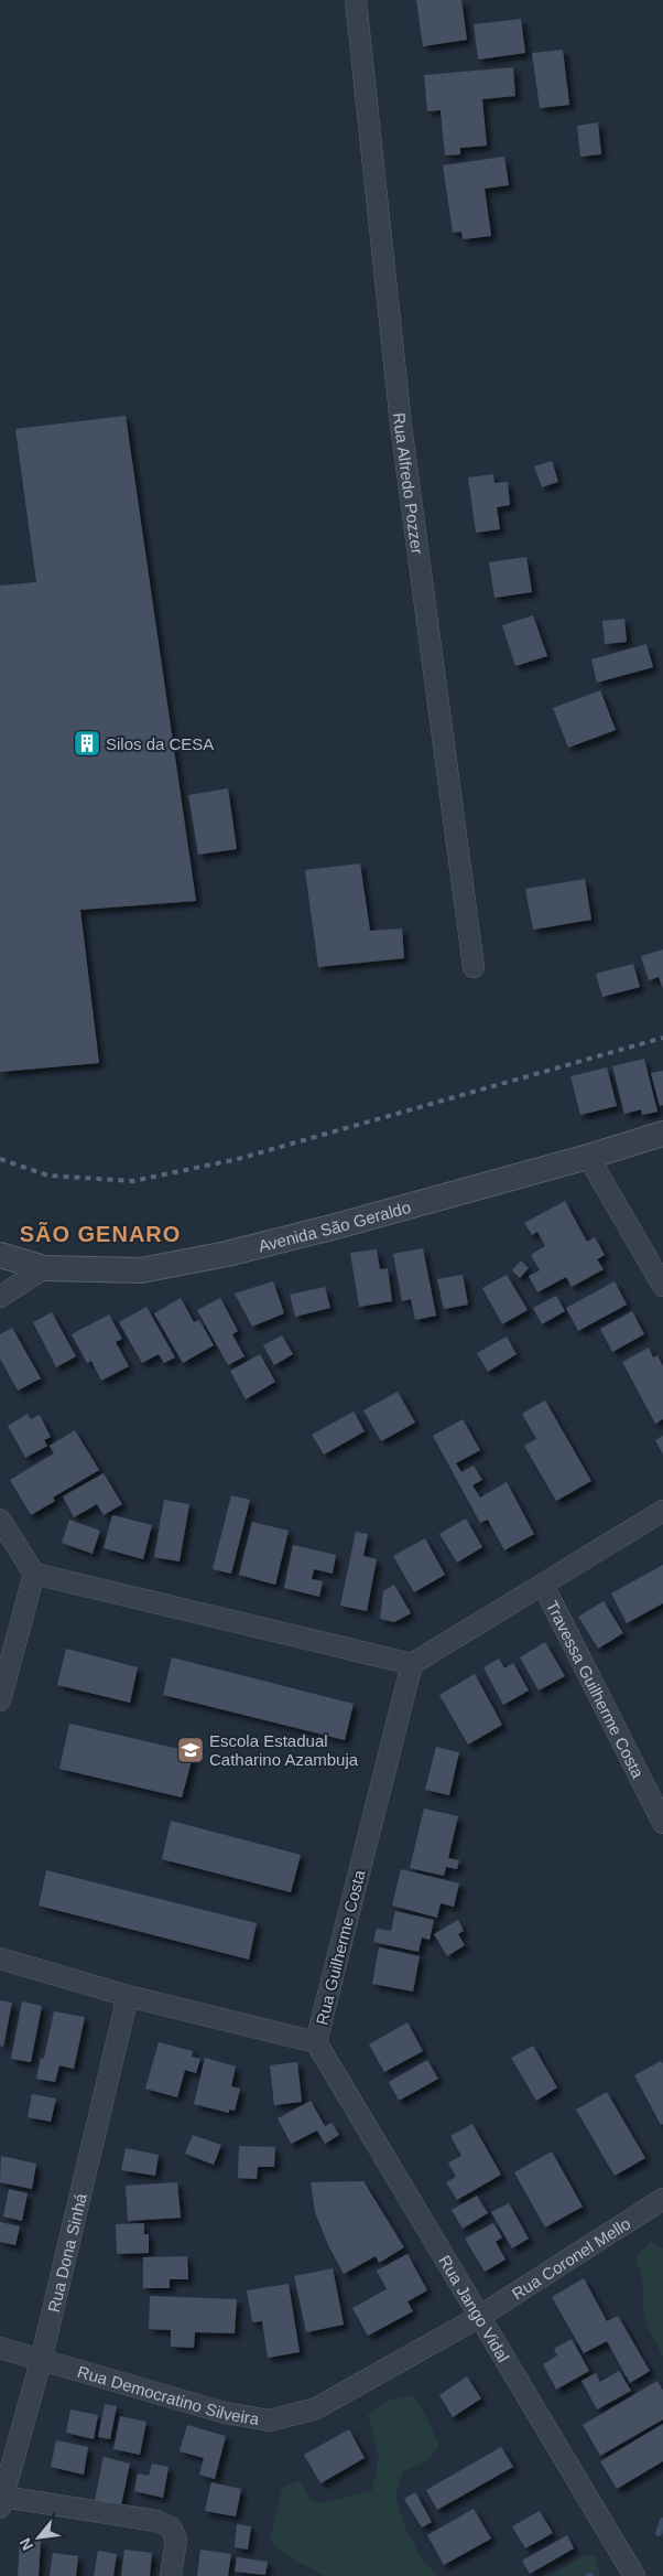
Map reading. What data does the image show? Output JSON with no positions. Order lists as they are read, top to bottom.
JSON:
{
  "streets": {
    "street": [
      "Rua Alfredo Pozzer",
      "Avenida São Geraldo",
      "Travessa Guilherme Costa",
      "Rua Guilherme Costa",
      "Rua Dona Sinhá",
      "Rua Coronel Mello",
      "Rua Jango Vidal",
      "Rua Democratino Silveira"
    ]
  },
  "crossings": [
    ["Rua Guilherme Costa", "Rua Dona Sinhá"],
    ["Rua Guilherme Costa", "Rua Jango Vidal"],
    ["Rua Dona Sinhá", "Rua Democratino Silveira"],
    ["Rua Coronel Mello", "Rua Jango Vidal"],
    ["Rua Coronel Mello", "Rua Democratino Silveira"],
    ["Rua Jango Vidal", "Rua Democratino Silveira"]
  ],
  "districts": ["SÃO GENARO"],
  "places": {
    "building": ["Silos da CESA"],
    "school or university": ["Escola Estadual Catharino Azambuja"]
  },
  "north": "bottom left"
}
